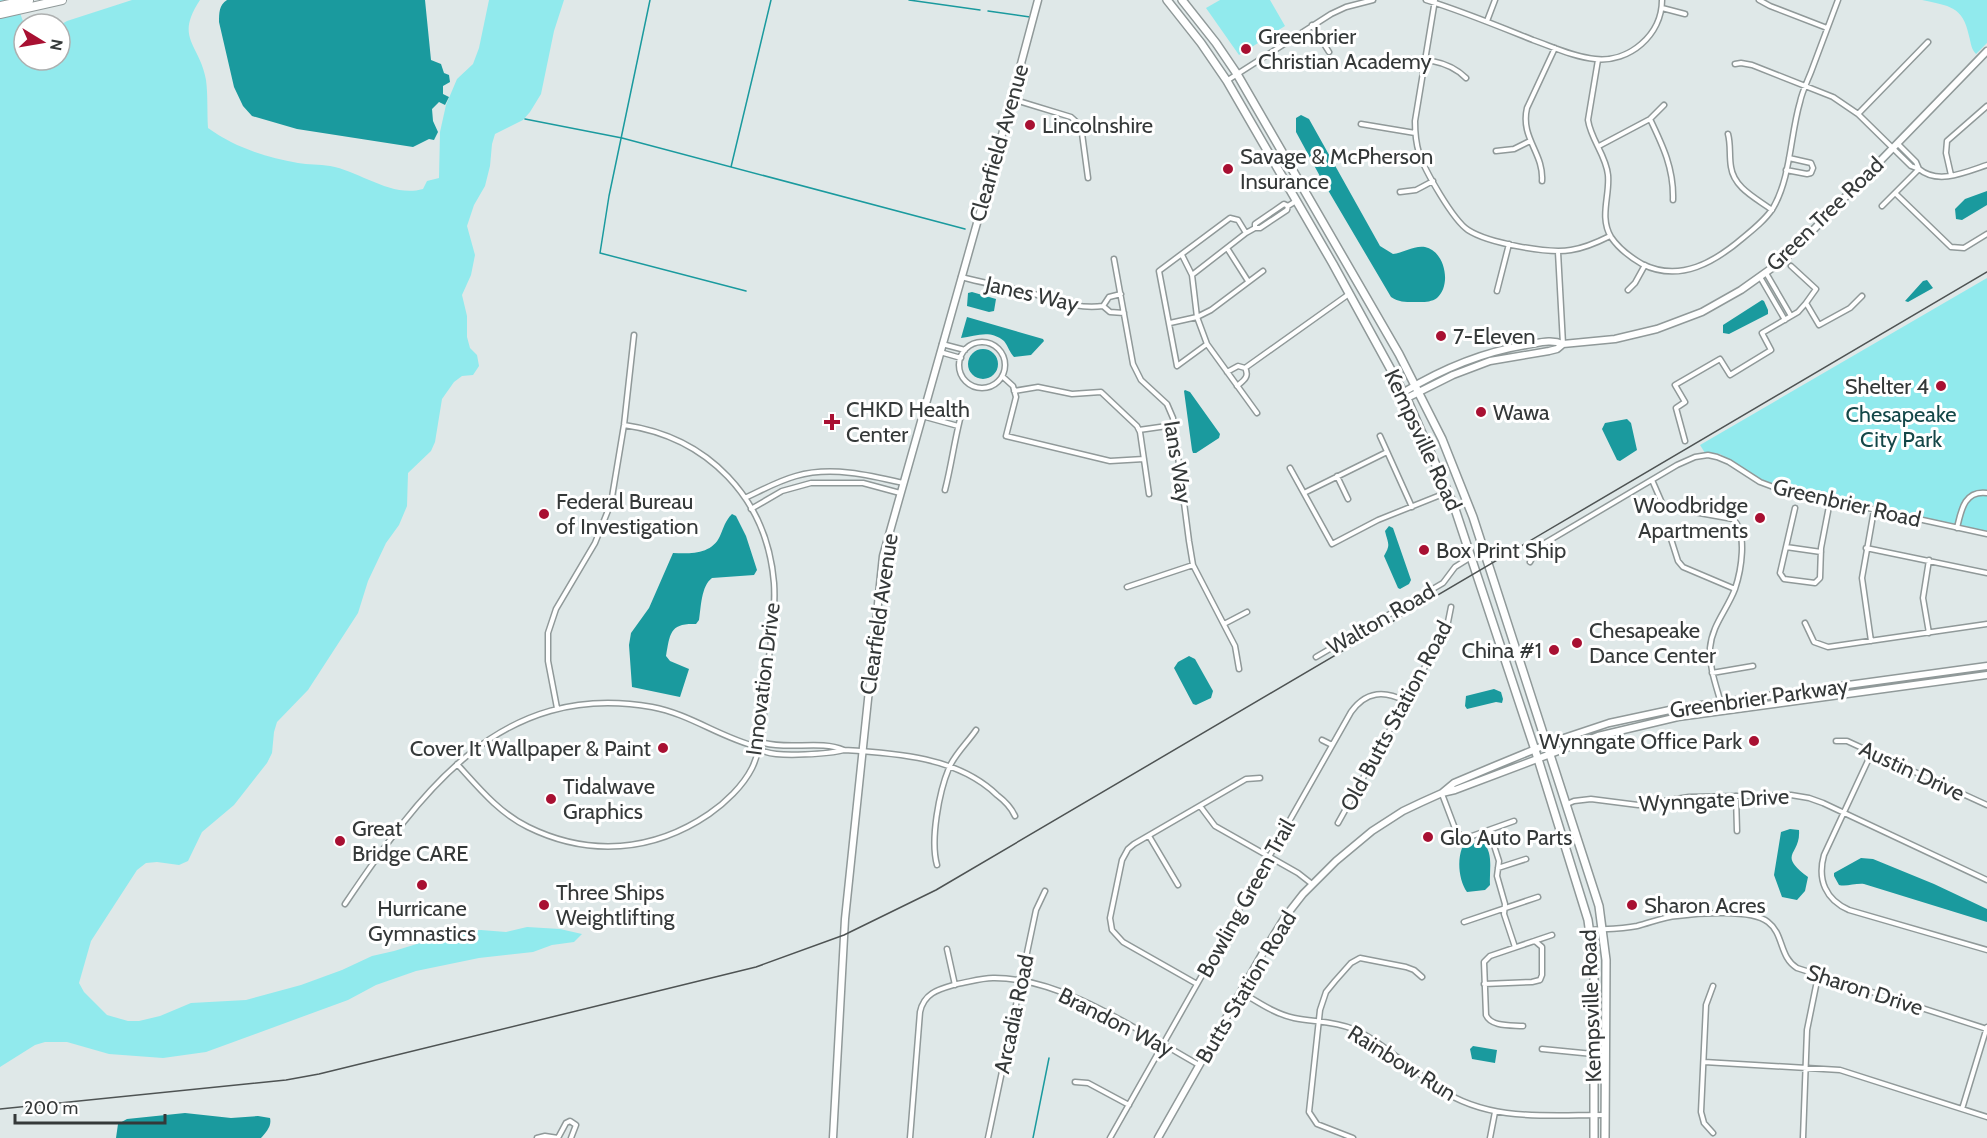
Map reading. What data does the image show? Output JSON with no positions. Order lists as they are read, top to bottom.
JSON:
{
  "streets": {
    "main road": ["Kempsville Road"],
    "street": [
      "Clearfield Avenue",
      "Green Tree Road",
      "Janes Way",
      "Ians Way",
      "Greenbrier Road",
      "Walton Road",
      "Innovation Drive",
      "Greenbrier Parkway",
      "Old Butts Station Road",
      "Austin Drive",
      "Wynngate Drive",
      "Bowling Green Trail",
      "Butts Station Road",
      "Sharon Drive",
      "Arcadia Road",
      "Brandon Way",
      "Rainbow Run"
    ]
  },
  "crossings": [
    ["Clearfield Avenue", "Janes Way"],
    ["Green Tree Road", "Kempsville Road"],
    ["Janes Way", "Ians Way"],
    ["Kempsville Road", "Walton Road"],
    ["Kempsville Road", "Greenbrier Parkway"],
    ["Kempsville Road", "Wynngate Drive"],
    ["Kempsville Road", "Butts Station Road"],
    ["Kempsville Road", "Sharon Drive"],
    ["Kempsville Road", "Rainbow Run"],
    ["Greenbrier Parkway", "Butts Station Road"],
    ["Old Butts Station Road", "Bowling Green Trail"],
    ["Bowling Green Trail", "Brandon Way"],
    ["Butts Station Road", "Brandon Way"],
    ["Butts Station Road", "Rainbow Run"],
    ["Arcadia Road", "Brandon Way"]
  ],
  "parks": ["Chesapeake City Park"],
  "places": {
    "other": [
      "Greenbrier Christian Academy",
      "Lincolnshire",
      "Savage & McPherson Insurance",
      "7-Eleven",
      "Shelter 4",
      "Wawa",
      "Federal Bureau of Investigation",
      "Woodbridge Apartments",
      "Box Print Ship",
      "Chesapeake Dance Center",
      "China #1",
      "Wynngate Office Park",
      "Cover It Wallpaper & Paint",
      "Tidalwave Graphics",
      "Glo Auto Parts",
      "Great Bridge CARE",
      "Hurricane Gymnastics",
      "Three Ships Weightlifting",
      "Sharon Acres"
    ],
    "health": ["CHKD Health Center"]
  },
  "scale_bar": "200 m",
  "north": "right"
}
